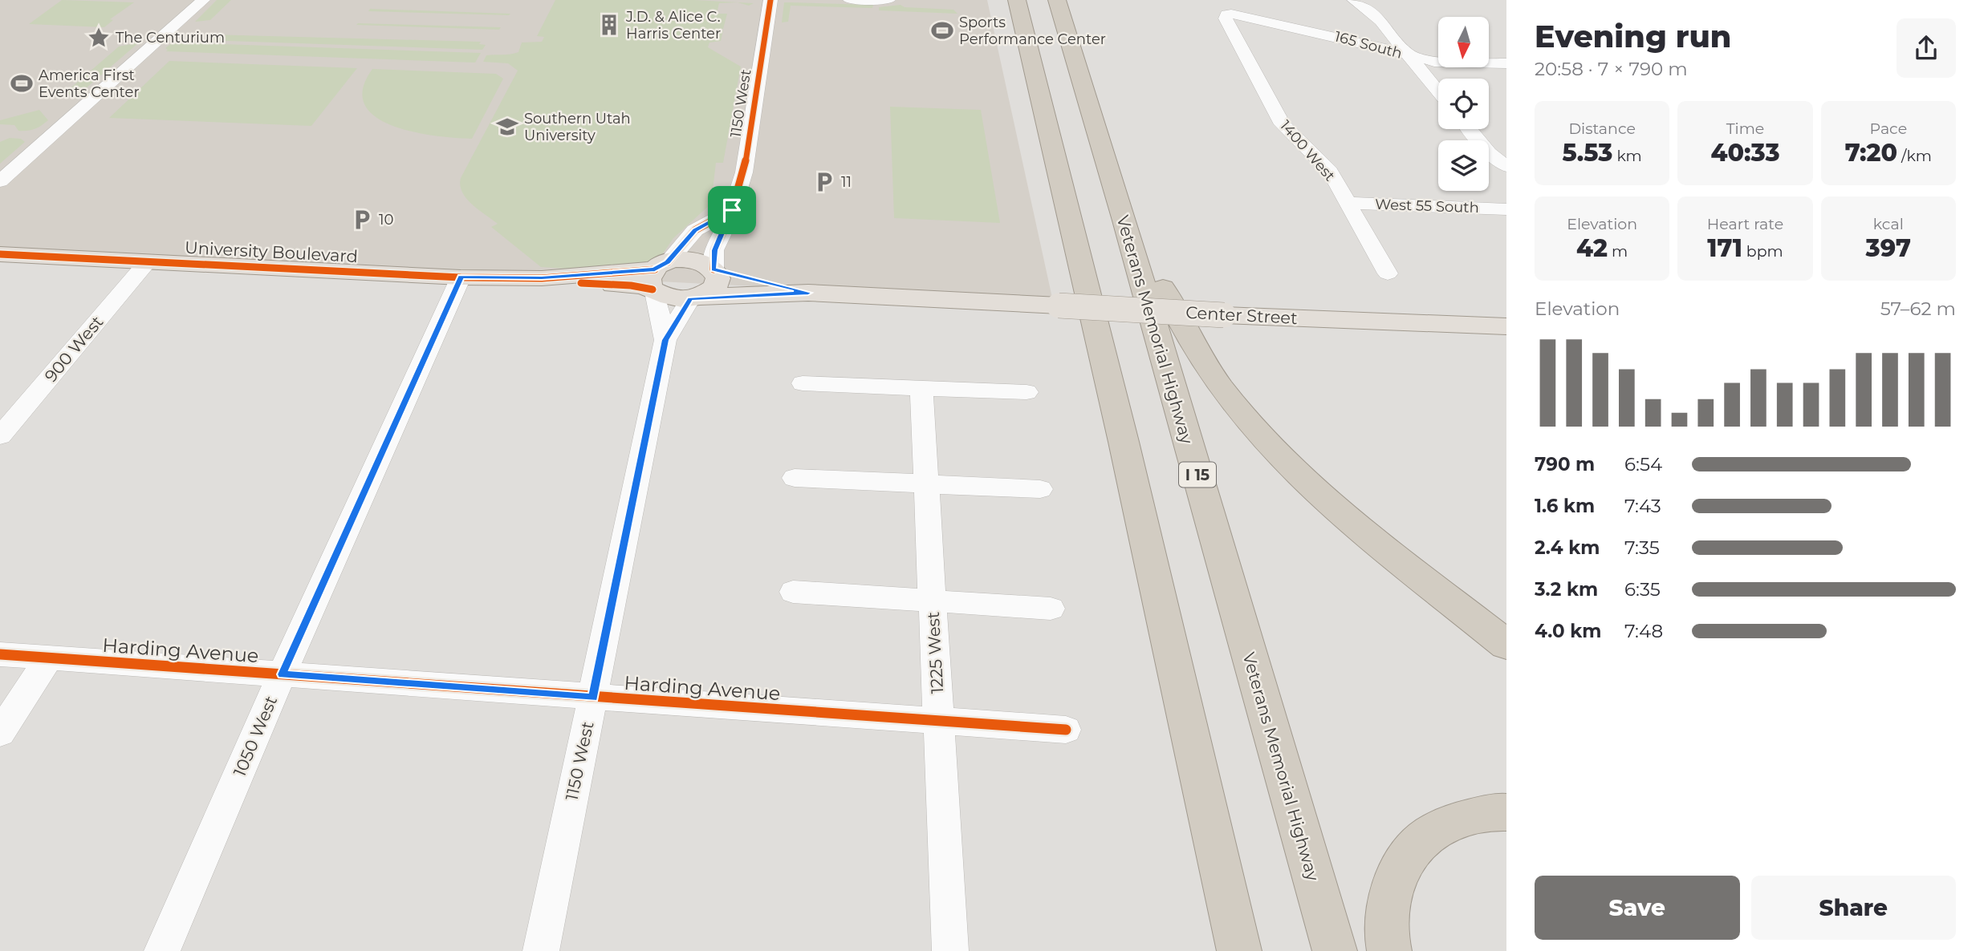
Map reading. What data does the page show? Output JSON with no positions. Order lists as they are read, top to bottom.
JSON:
{
  "streets": {
    "highway": ["Veterans Memorial Highway", "I 15"],
    "main road": ["University Boulevard", "Center Street"],
    "street": [
      "165 South",
      "1150 West",
      "1400 West",
      "West 55 South",
      "900 West",
      "Harding Avenue",
      "1225 West",
      "1050 West"
    ]
  },
  "crossings": [
    ["165 South", "1400 West"],
    ["1150 West", "University Boulevard"],
    ["1150 West", "Center Street"],
    ["1150 West", "Harding Avenue"],
    ["1400 West", "West 55 South"],
    ["University Boulevard", "Center Street"],
    ["University Boulevard", "900 West"],
    ["University Boulevard", "1050 West"],
    ["Harding Avenue", "1225 West"],
    ["Harding Avenue", "1050 West"]
  ],
  "places": {
    "building": ["J.D. & Alice C. Harris Center"],
    "sports": ["Sports Performance Center", "America First Events Center"],
    "place": ["The Centurium"],
    "school or university": ["Southern Utah University"],
    "parking": ["11", "10"]
  },
  "north": "bottom",
  "page": {
    "heading": ["Evening run", "20:58 · 7 × 790 m"],
    "stats": [
      ["Distance", "5.53 km"],
      ["Time", "40:33"],
      ["Pace", "7:20 /km"],
      ["Elevation", "42 m"],
      ["Heart rate", "171 bpm"],
      ["kcal", "397"]
    ],
    "chart": ["Elevation", "57–62 m"],
    "list": [
      {
        "name": "790 m",
        "note": "6:54"
      },
      {
        "name": "1.6 km",
        "note": "7:43"
      },
      {
        "name": "2.4 km",
        "note": "7:35"
      },
      {
        "name": "3.2 km",
        "note": "6:35"
      },
      {
        "name": "4.0 km",
        "note": "7:48"
      }
    ],
    "buttons": ["Save", "Share"]
  }
}
